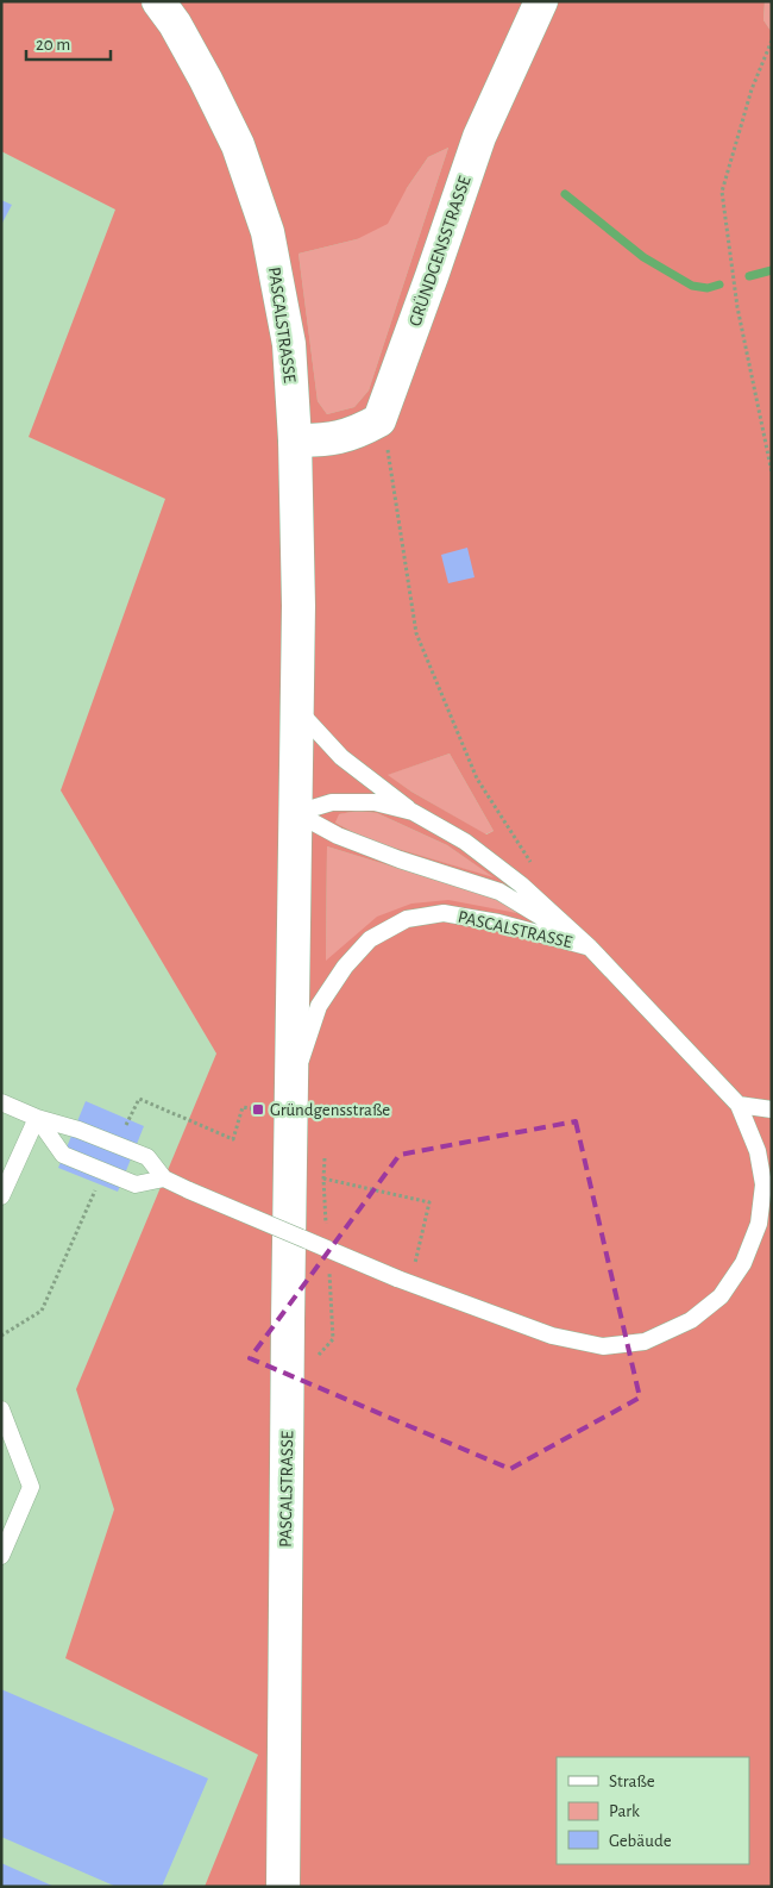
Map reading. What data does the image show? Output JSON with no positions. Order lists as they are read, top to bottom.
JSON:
{
  "streets": {
    "street": ["GRÜNDGENSSTRASSE", "PASCALSTRASSE"]
  },
  "places": {
    "transit": ["Gründgensstraße"]
  },
  "legend": ["Straße", "Park", "Gebäude"],
  "scale_bar": "20 m"
}
